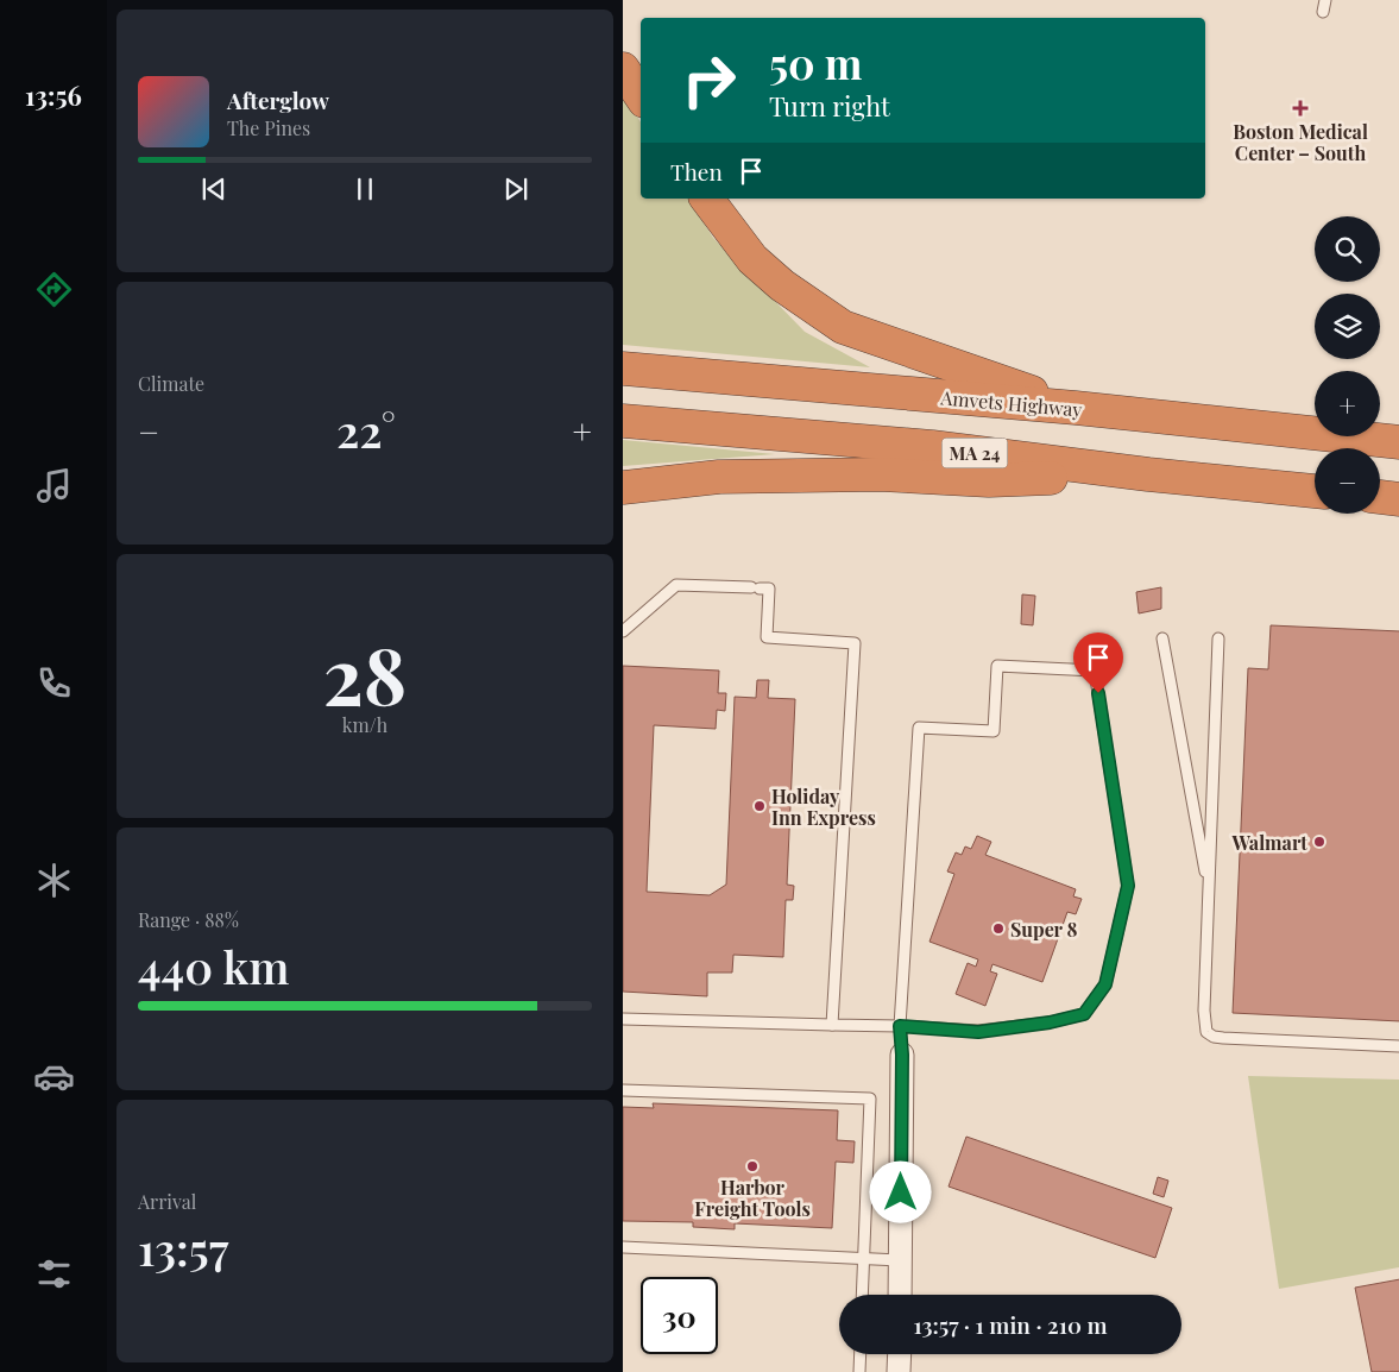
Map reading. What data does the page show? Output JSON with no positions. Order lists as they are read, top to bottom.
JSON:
{
  "streets": {
    "highway": ["Amvets Highway", "MA 24"]
  },
  "places": {
    "health": ["Boston Medical Center – South"],
    "other": [
      "Holiday Inn Express",
      "Walmart",
      "Super 8",
      "Harbor Freight Tools"
    ]
  },
  "page": {
    "tabs": "13:56",
    "turn": ["50 m", "Turn right"],
    "song": ["Afterglow", "The Pines"],
    "then": "Then",
    "map_buttons": ["+", "−"],
    "tile": [
      "Climate",
      ["28", "km/h"],
      ["Range · 88%", "440 km"],
      ["Arrival", "13:57"]
    ],
    "heat": ["−", "22°", "+"],
    "limit": "30",
    "trip": "13:57 · 1 min · 210 m"
  }
}
